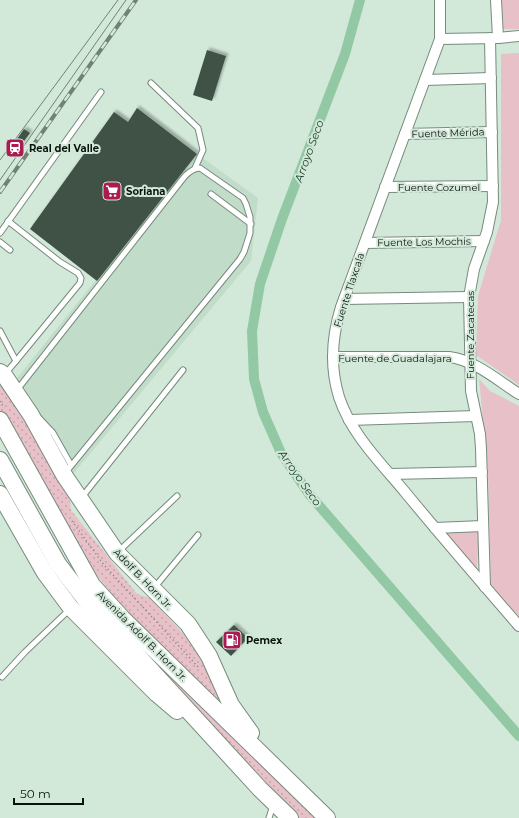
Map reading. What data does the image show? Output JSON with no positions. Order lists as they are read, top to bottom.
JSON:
{
  "streets": {
    "main road": ["Adolf B. Horn Jr.", "Avenida Adolf B. Horn Jr."],
    "street": [
      "Fuente Mérida",
      "Fuente Cozumel",
      "Fuente Los Mochis",
      "Fuente Tlaxcala",
      "Fuente Zacatecas",
      "Fuente de Guadalajara"
    ]
  },
  "crossings": [
    ["Fuente Mérida", "Fuente Tlaxcala"],
    ["Fuente Mérida", "Fuente Zacatecas"],
    ["Fuente Cozumel", "Fuente Tlaxcala"],
    ["Fuente Cozumel", "Fuente Zacatecas"],
    ["Fuente Los Mochis", "Fuente Tlaxcala"],
    ["Fuente Los Mochis", "Fuente Zacatecas"],
    ["Fuente Tlaxcala", "Fuente Zacatecas"],
    ["Fuente Tlaxcala", "Fuente de Guadalajara"],
    ["Fuente Zacatecas", "Fuente de Guadalajara"],
    ["Adolf B. Horn Jr.", "Avenida Adolf B. Horn Jr."]
  ],
  "water": ["Arroyo Seco"],
  "places": {
    "station": ["Real del Valle"],
    "supermarket": ["Soriana"],
    "fuel station": ["Pemex"]
  },
  "scale_bar": "50 m"
}
